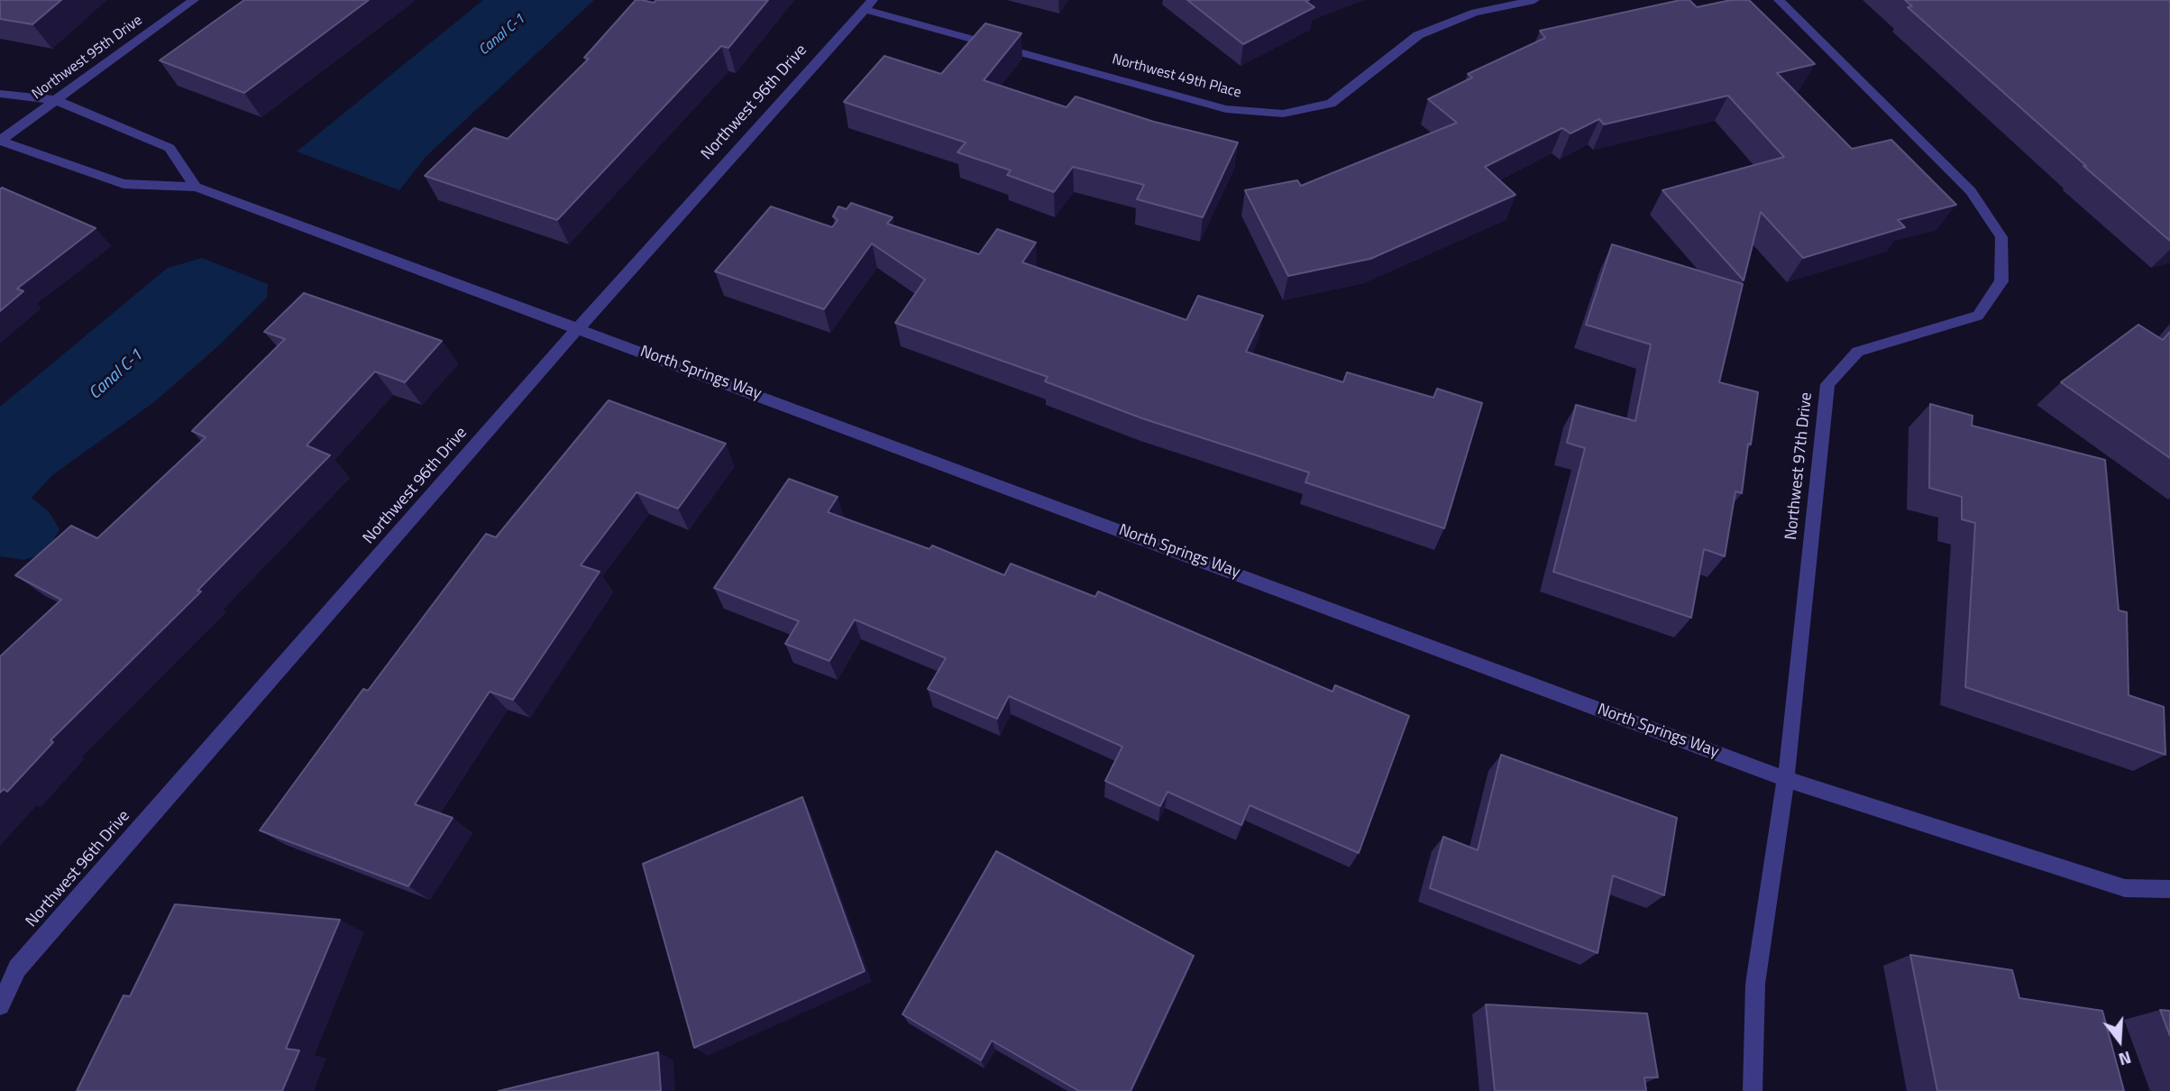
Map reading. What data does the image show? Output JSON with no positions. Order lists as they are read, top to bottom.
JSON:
{
  "streets": {
    "street": [
      "Northwest 95th Drive",
      "Northwest 49th Place",
      "Northwest 96th Drive",
      "North Springs Way",
      "Northwest 97th Drive"
    ]
  },
  "crossings": [
    ["Northwest 95th Drive", "North Springs Way"],
    ["Northwest 49th Place", "Northwest 96th Drive"],
    ["Northwest 96th Drive", "North Springs Way"],
    ["North Springs Way", "Northwest 97th Drive"]
  ],
  "water": ["Canal C-1"],
  "north": "bottom"
}
